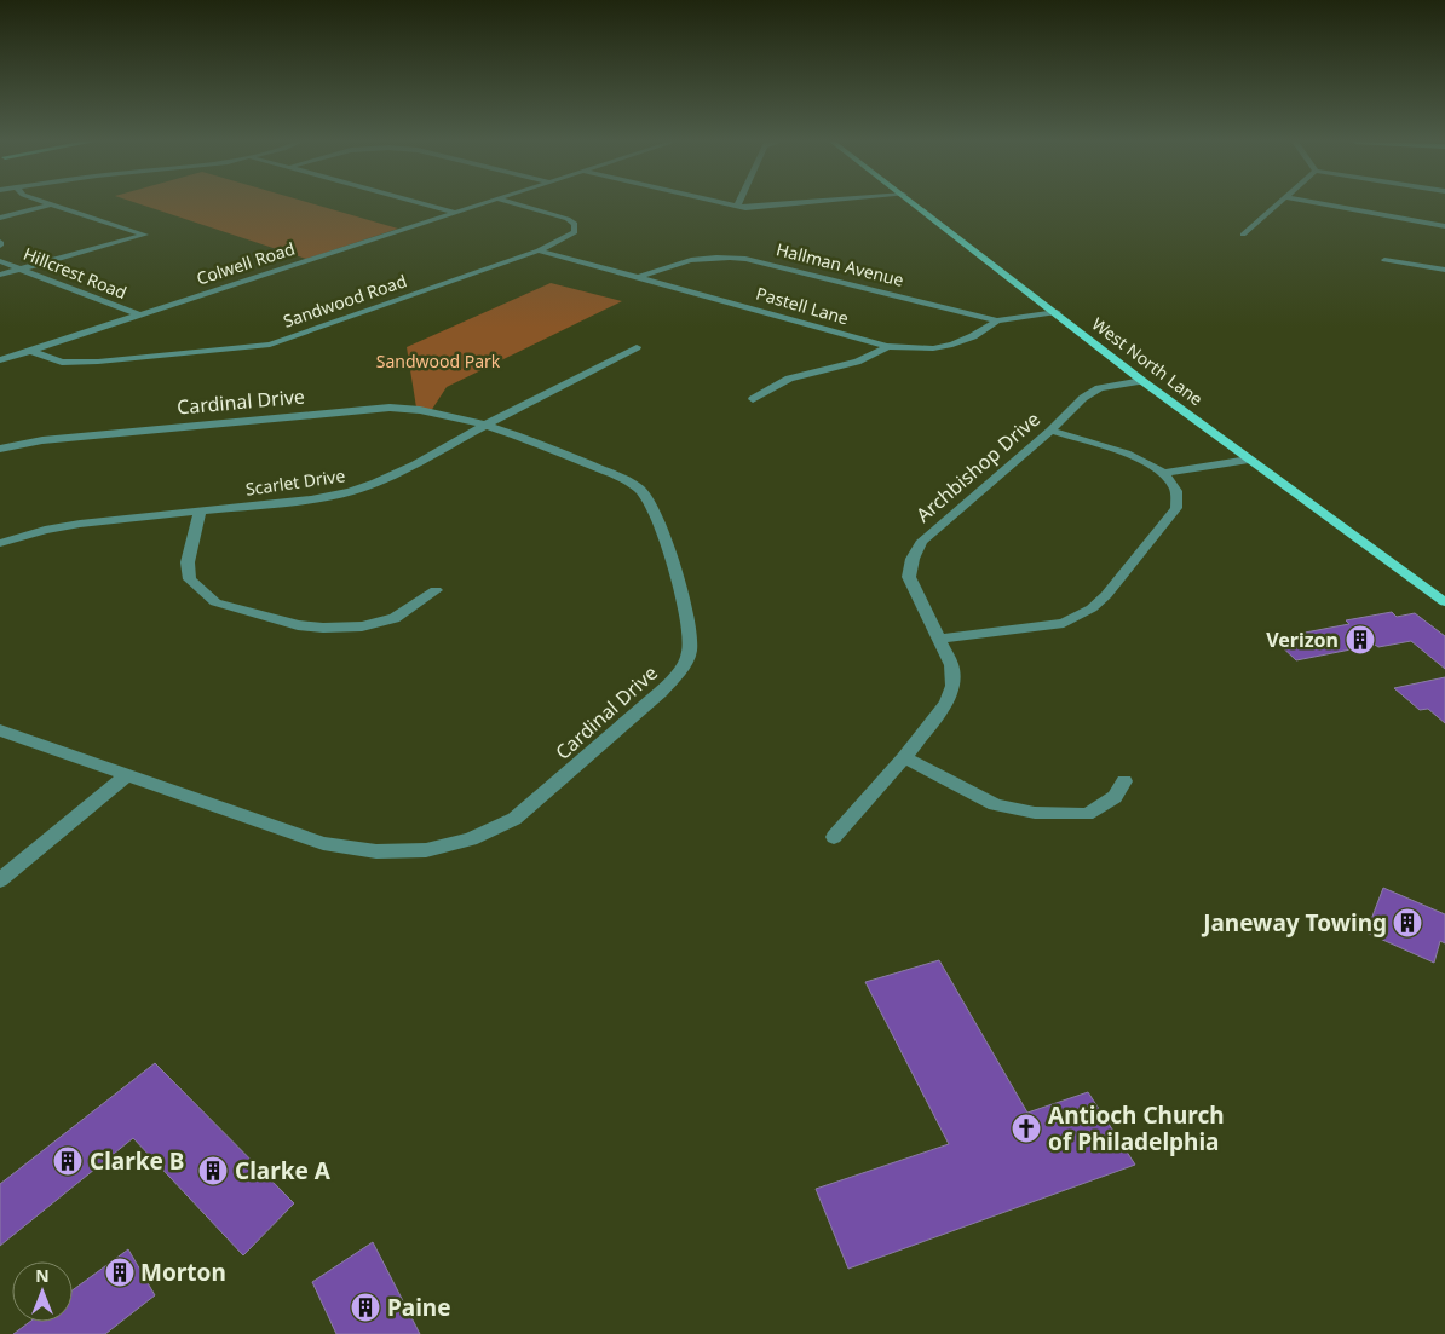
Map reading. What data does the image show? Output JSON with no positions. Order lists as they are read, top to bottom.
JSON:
{
  "streets": {
    "main road": ["West North Lane"],
    "street": [
      "Colwell Road",
      "Hallman Avenue",
      "Hillcrest Road",
      "Sandwood Road",
      "Pastell Lane",
      "Cardinal Drive",
      "Archbishop Drive",
      "Scarlet Drive"
    ]
  },
  "crossings": [
    ["Colwell Road", "Hillcrest Road"],
    ["Colwell Road", "Sandwood Road"],
    ["Hallman Avenue", "Pastell Lane"],
    ["Sandwood Road", "Pastell Lane"],
    ["Pastell Lane", "West North Lane"],
    ["West North Lane", "Archbishop Drive"],
    ["Cardinal Drive", "Scarlet Drive"]
  ],
  "parks": ["Sandwood Park"],
  "places": {
    "building": [
      "Verizon",
      "Janeway Towing",
      "Clarke B",
      "Clarke A",
      "Morton",
      "Paine"
    ],
    "church": ["Antioch Church of Philadelphia"]
  },
  "north": "top"
}
